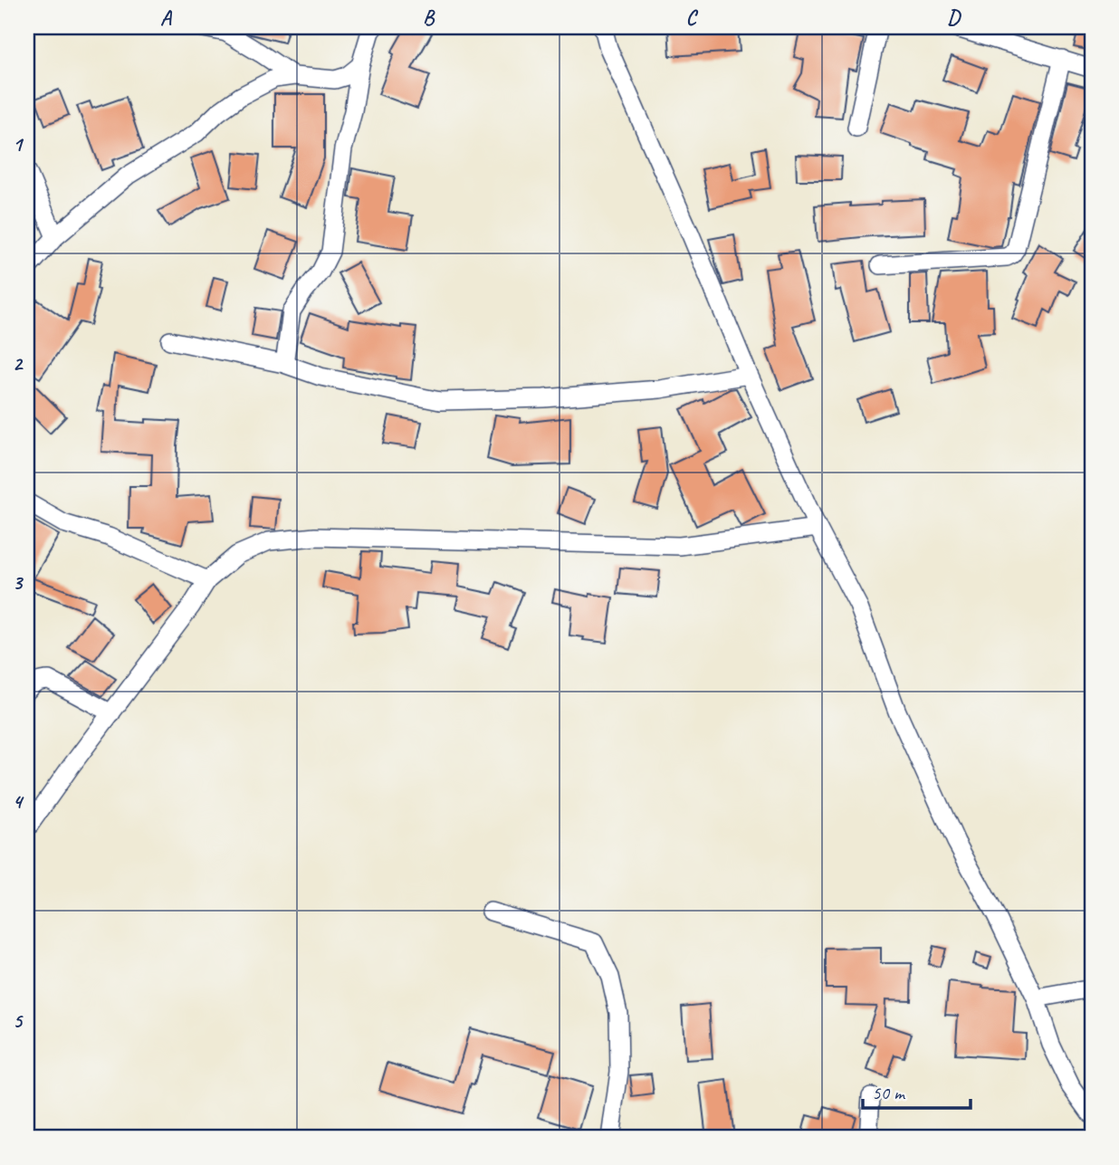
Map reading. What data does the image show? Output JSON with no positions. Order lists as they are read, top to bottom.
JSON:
{
  "scale_bar": "50 m",
  "grid": {
    "columns": [
      "A",
      "B",
      "C",
      "D"
    ],
    "rows": [
      "1",
      "2",
      "3",
      "4",
      "5"
    ]
  }
}
